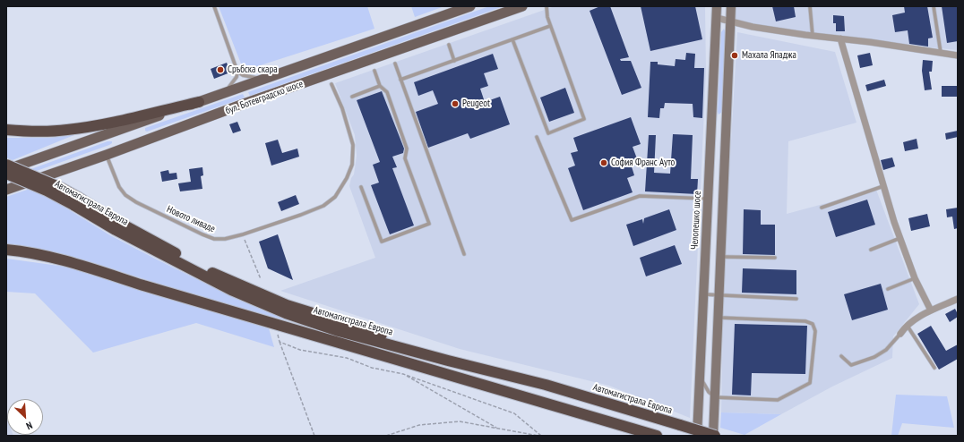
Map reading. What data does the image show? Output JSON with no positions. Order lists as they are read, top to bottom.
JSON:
{
  "streets": {
    "highway": ["Автомагистрала Европа"],
    "main road": ["бул. Ботевградско шосе", "Челопешко шосе"],
    "lane": ["Новото ливаде"]
  },
  "crossings": [
    ["бул. Ботевградско шосе", "Новото ливаде"]
  ],
  "places": [
    "Махала Япаджа",
    "Сръбска скара",
    "Peugeot",
    "София Франс Ауто"
  ],
  "north": "bottom right"
}
